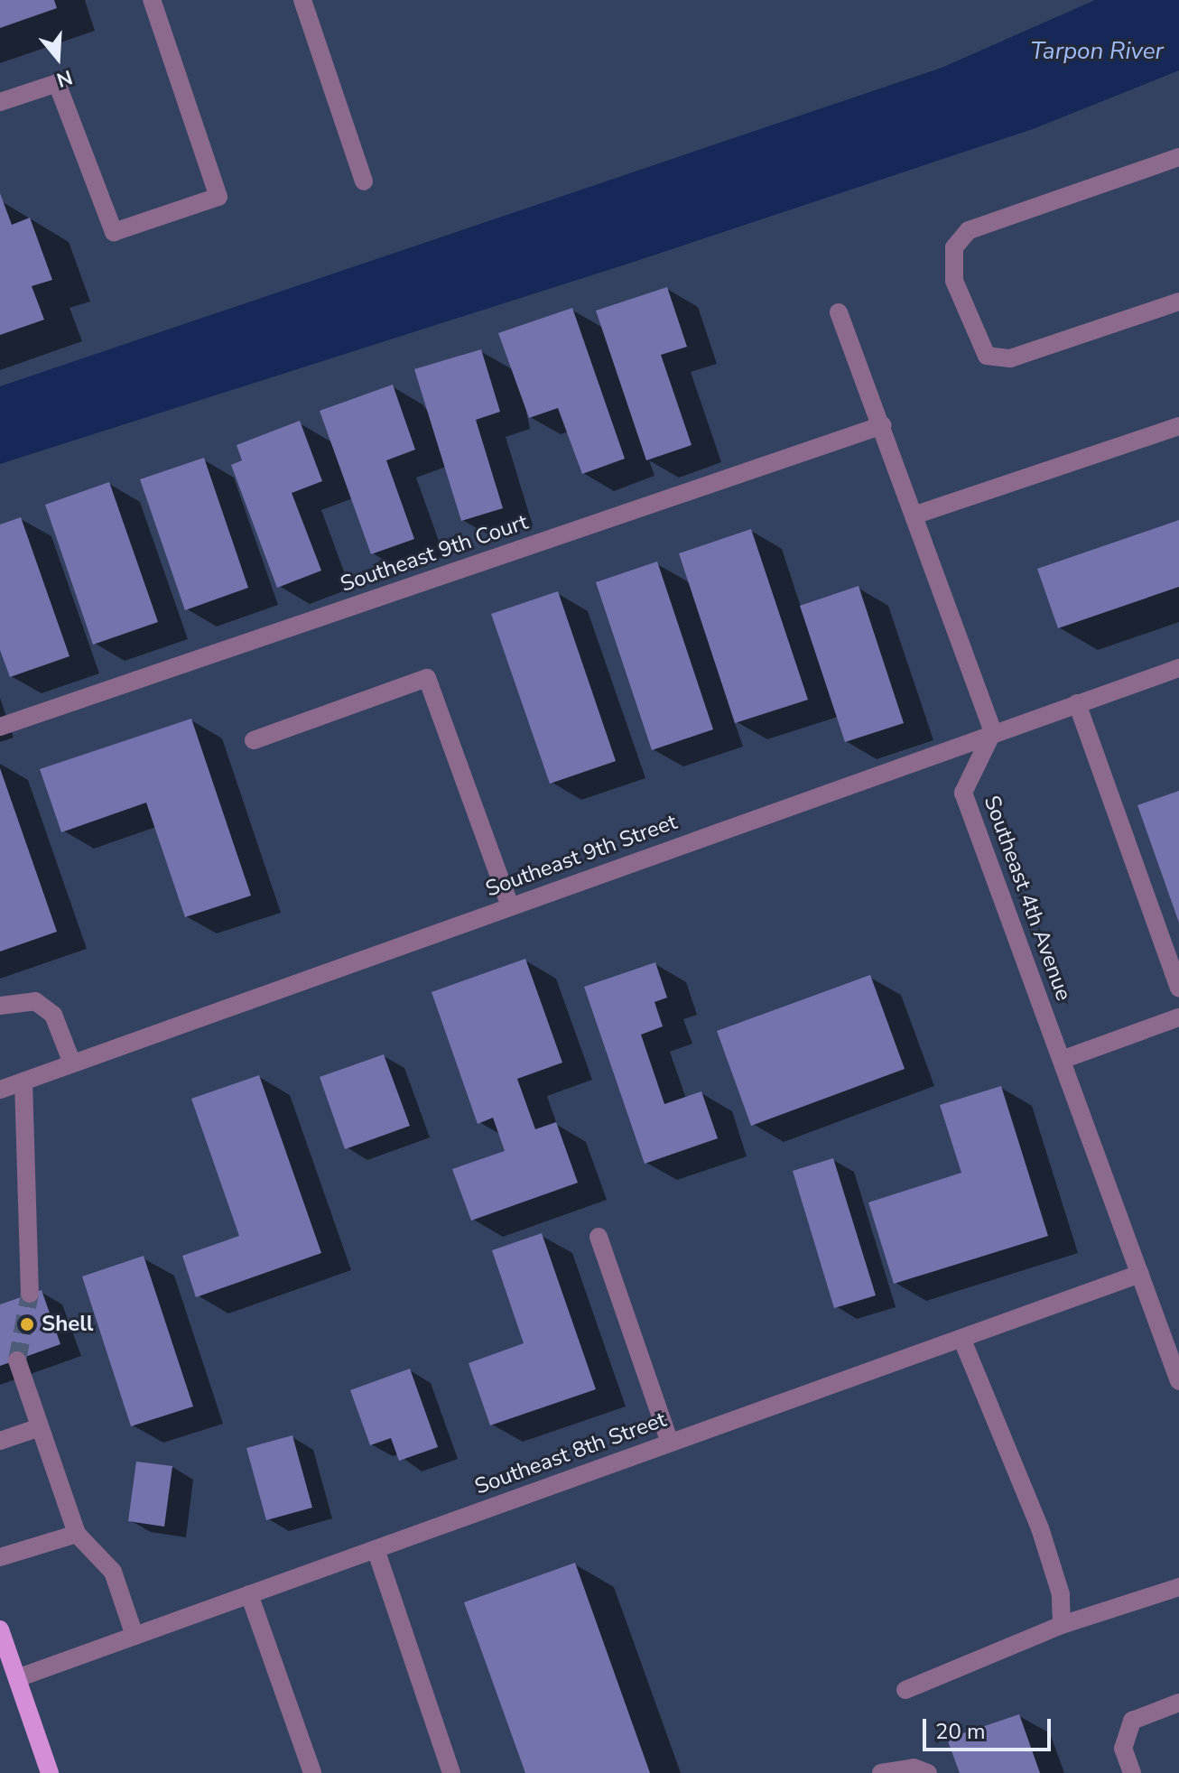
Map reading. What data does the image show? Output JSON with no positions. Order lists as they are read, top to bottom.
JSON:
{
  "streets": {
    "street": [
      "Southeast 9th Court",
      "Southeast 9th Street",
      "Southeast 4th Avenue",
      "Southeast 8th Street"
    ]
  },
  "crossings": [
    ["Southeast 9th Street", "Southeast 4th Avenue"],
    ["Southeast 4th Avenue", "Southeast 8th Street"]
  ],
  "water": ["Tarpon River"],
  "places": ["Shell"],
  "scale_bar": "20 m",
  "north": "bottom"
}
